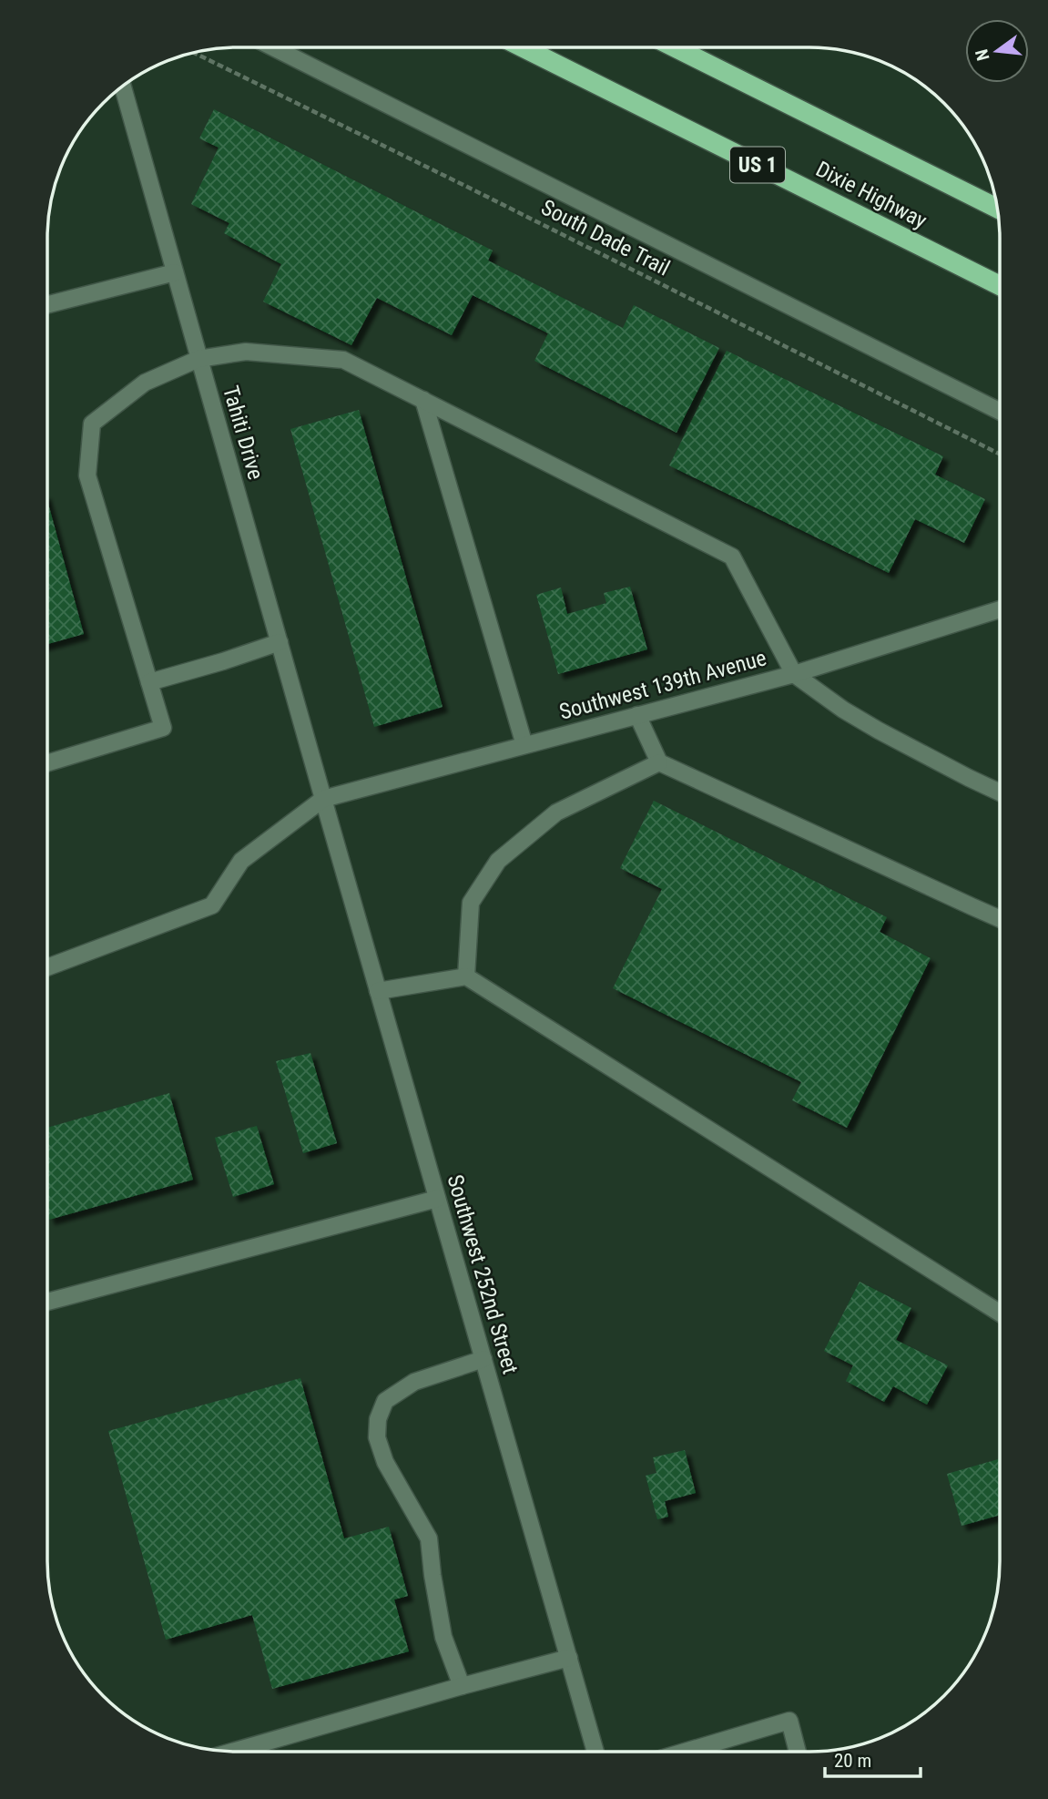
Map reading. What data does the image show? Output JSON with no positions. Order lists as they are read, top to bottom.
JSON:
{
  "streets": {
    "highway": ["US 1", "Dixie Highway"],
    "street": ["Tahiti Drive", "Southwest 139th Avenue", "Southwest 252nd Street"],
    "path": ["South Dade Trail"]
  },
  "crossings": [
    ["Tahiti Drive", "Southwest 139th Avenue"],
    ["Tahiti Drive", "Southwest 252nd Street"],
    ["Southwest 139th Avenue", "Southwest 252nd Street"]
  ],
  "scale_bar": "20 m",
  "north": "left"
}
